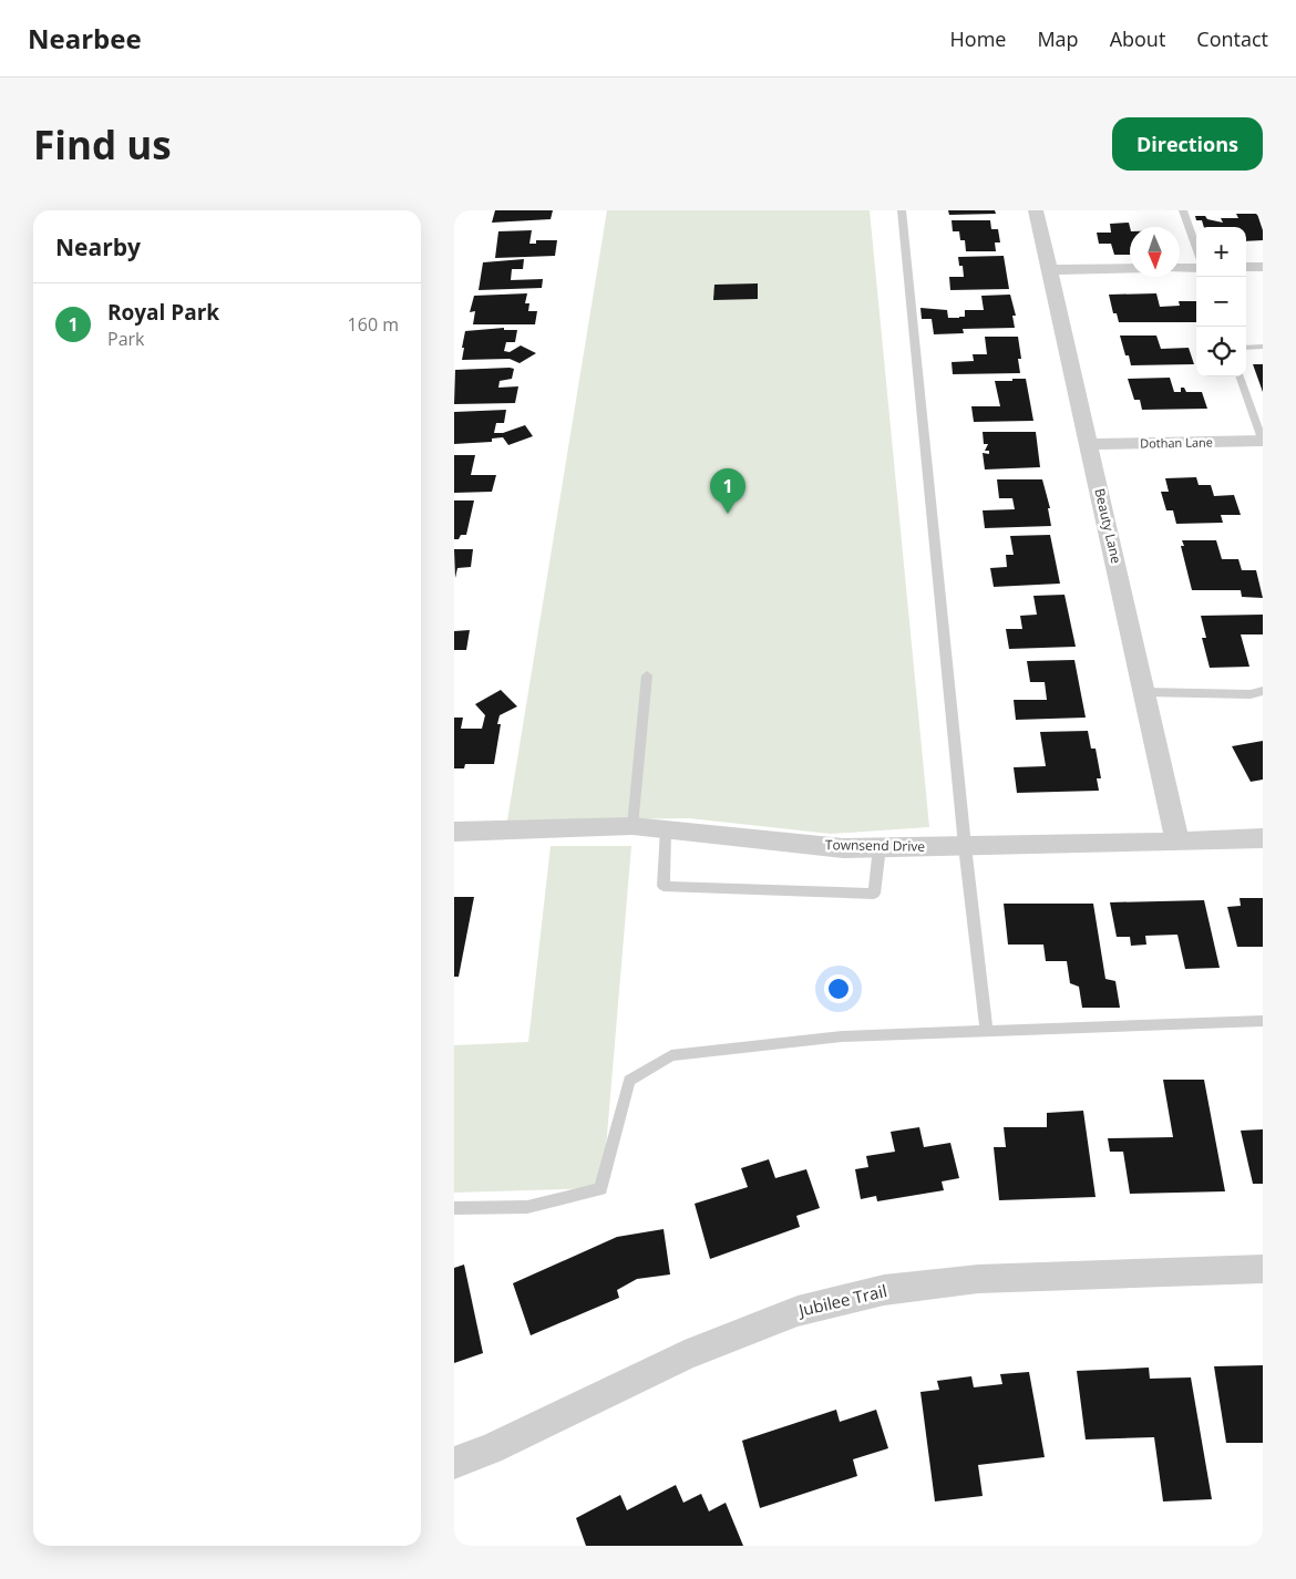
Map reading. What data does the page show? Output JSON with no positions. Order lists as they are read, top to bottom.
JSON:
{
  "streets": {
    "street": [
      "Dothan Lane",
      "Beauty Lane",
      "Townsend Drive",
      "Jubilee Trail"
    ]
  },
  "crossings": [
    ["Dothan Lane", "Beauty Lane"],
    ["Beauty Lane", "Townsend Drive"]
  ],
  "north": "bottom",
  "page": {
    "header": "Nearbee",
    "nav": [
      "Home",
      "Map",
      "About",
      "Contact"
    ],
    "buttons": "Directions",
    "title": "Find us",
    "heading": "Nearby",
    "map_buttons": ["+", "−"],
    "list": [
      {
        "mark": "1",
        "name": "Royal Park",
        "note": "Park",
        "value": "160 m"
      }
    ],
    "pins": "1"
  }
}
